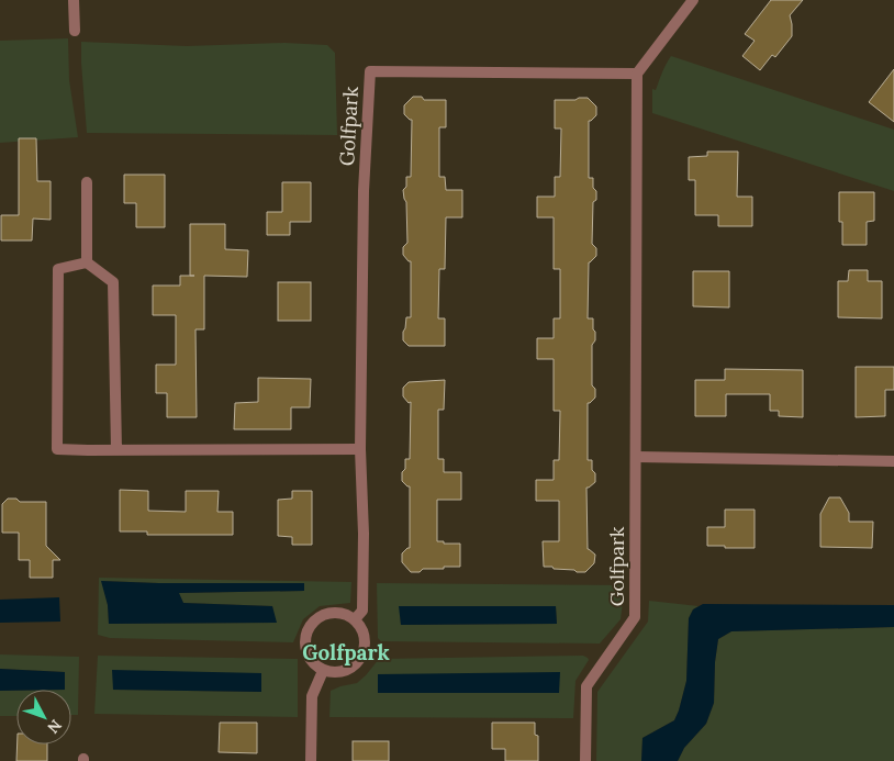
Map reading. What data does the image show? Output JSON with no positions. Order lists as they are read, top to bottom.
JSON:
{
  "streets": {
    "street": ["Golfpark"]
  },
  "districts": ["Golfpark"],
  "north": "bottom right"
}
